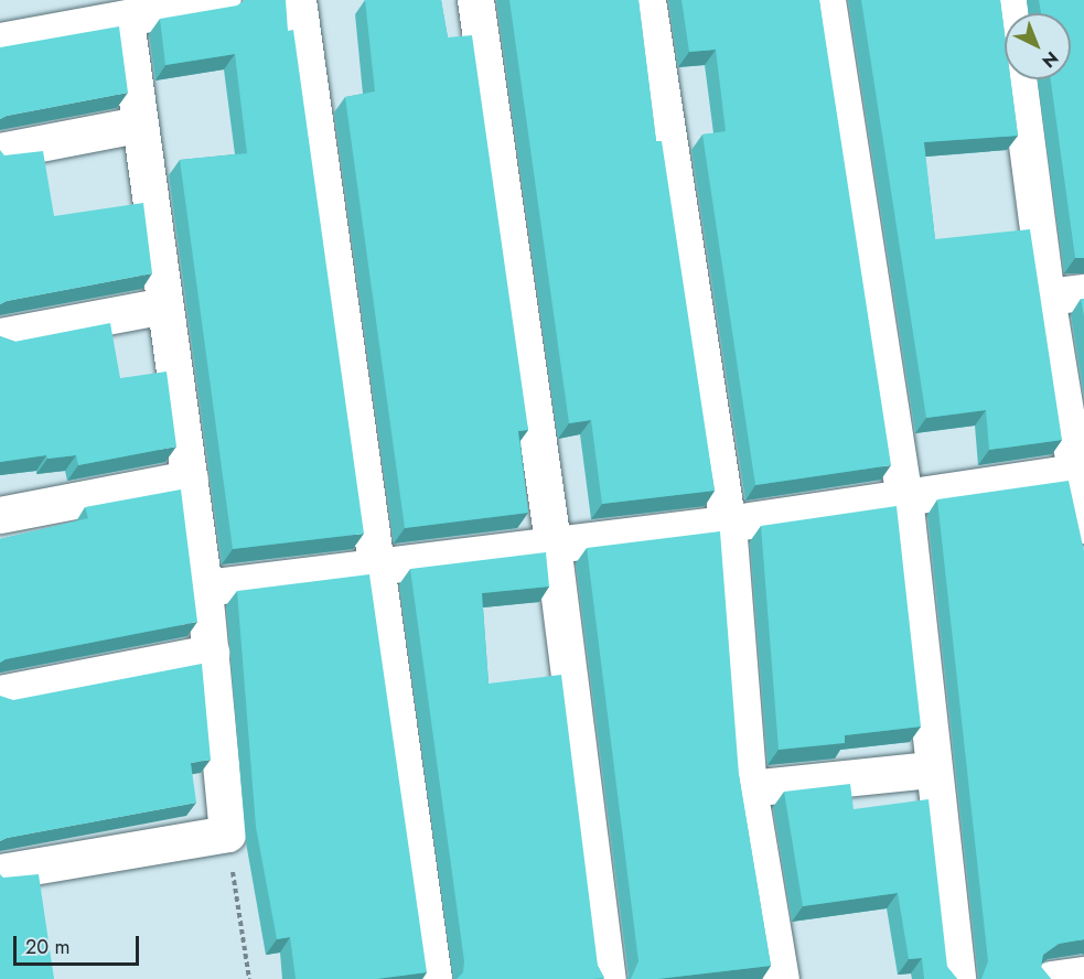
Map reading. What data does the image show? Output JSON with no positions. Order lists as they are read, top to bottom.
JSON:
{
  "scale_bar": "20 m",
  "north": "bottom right"
}
